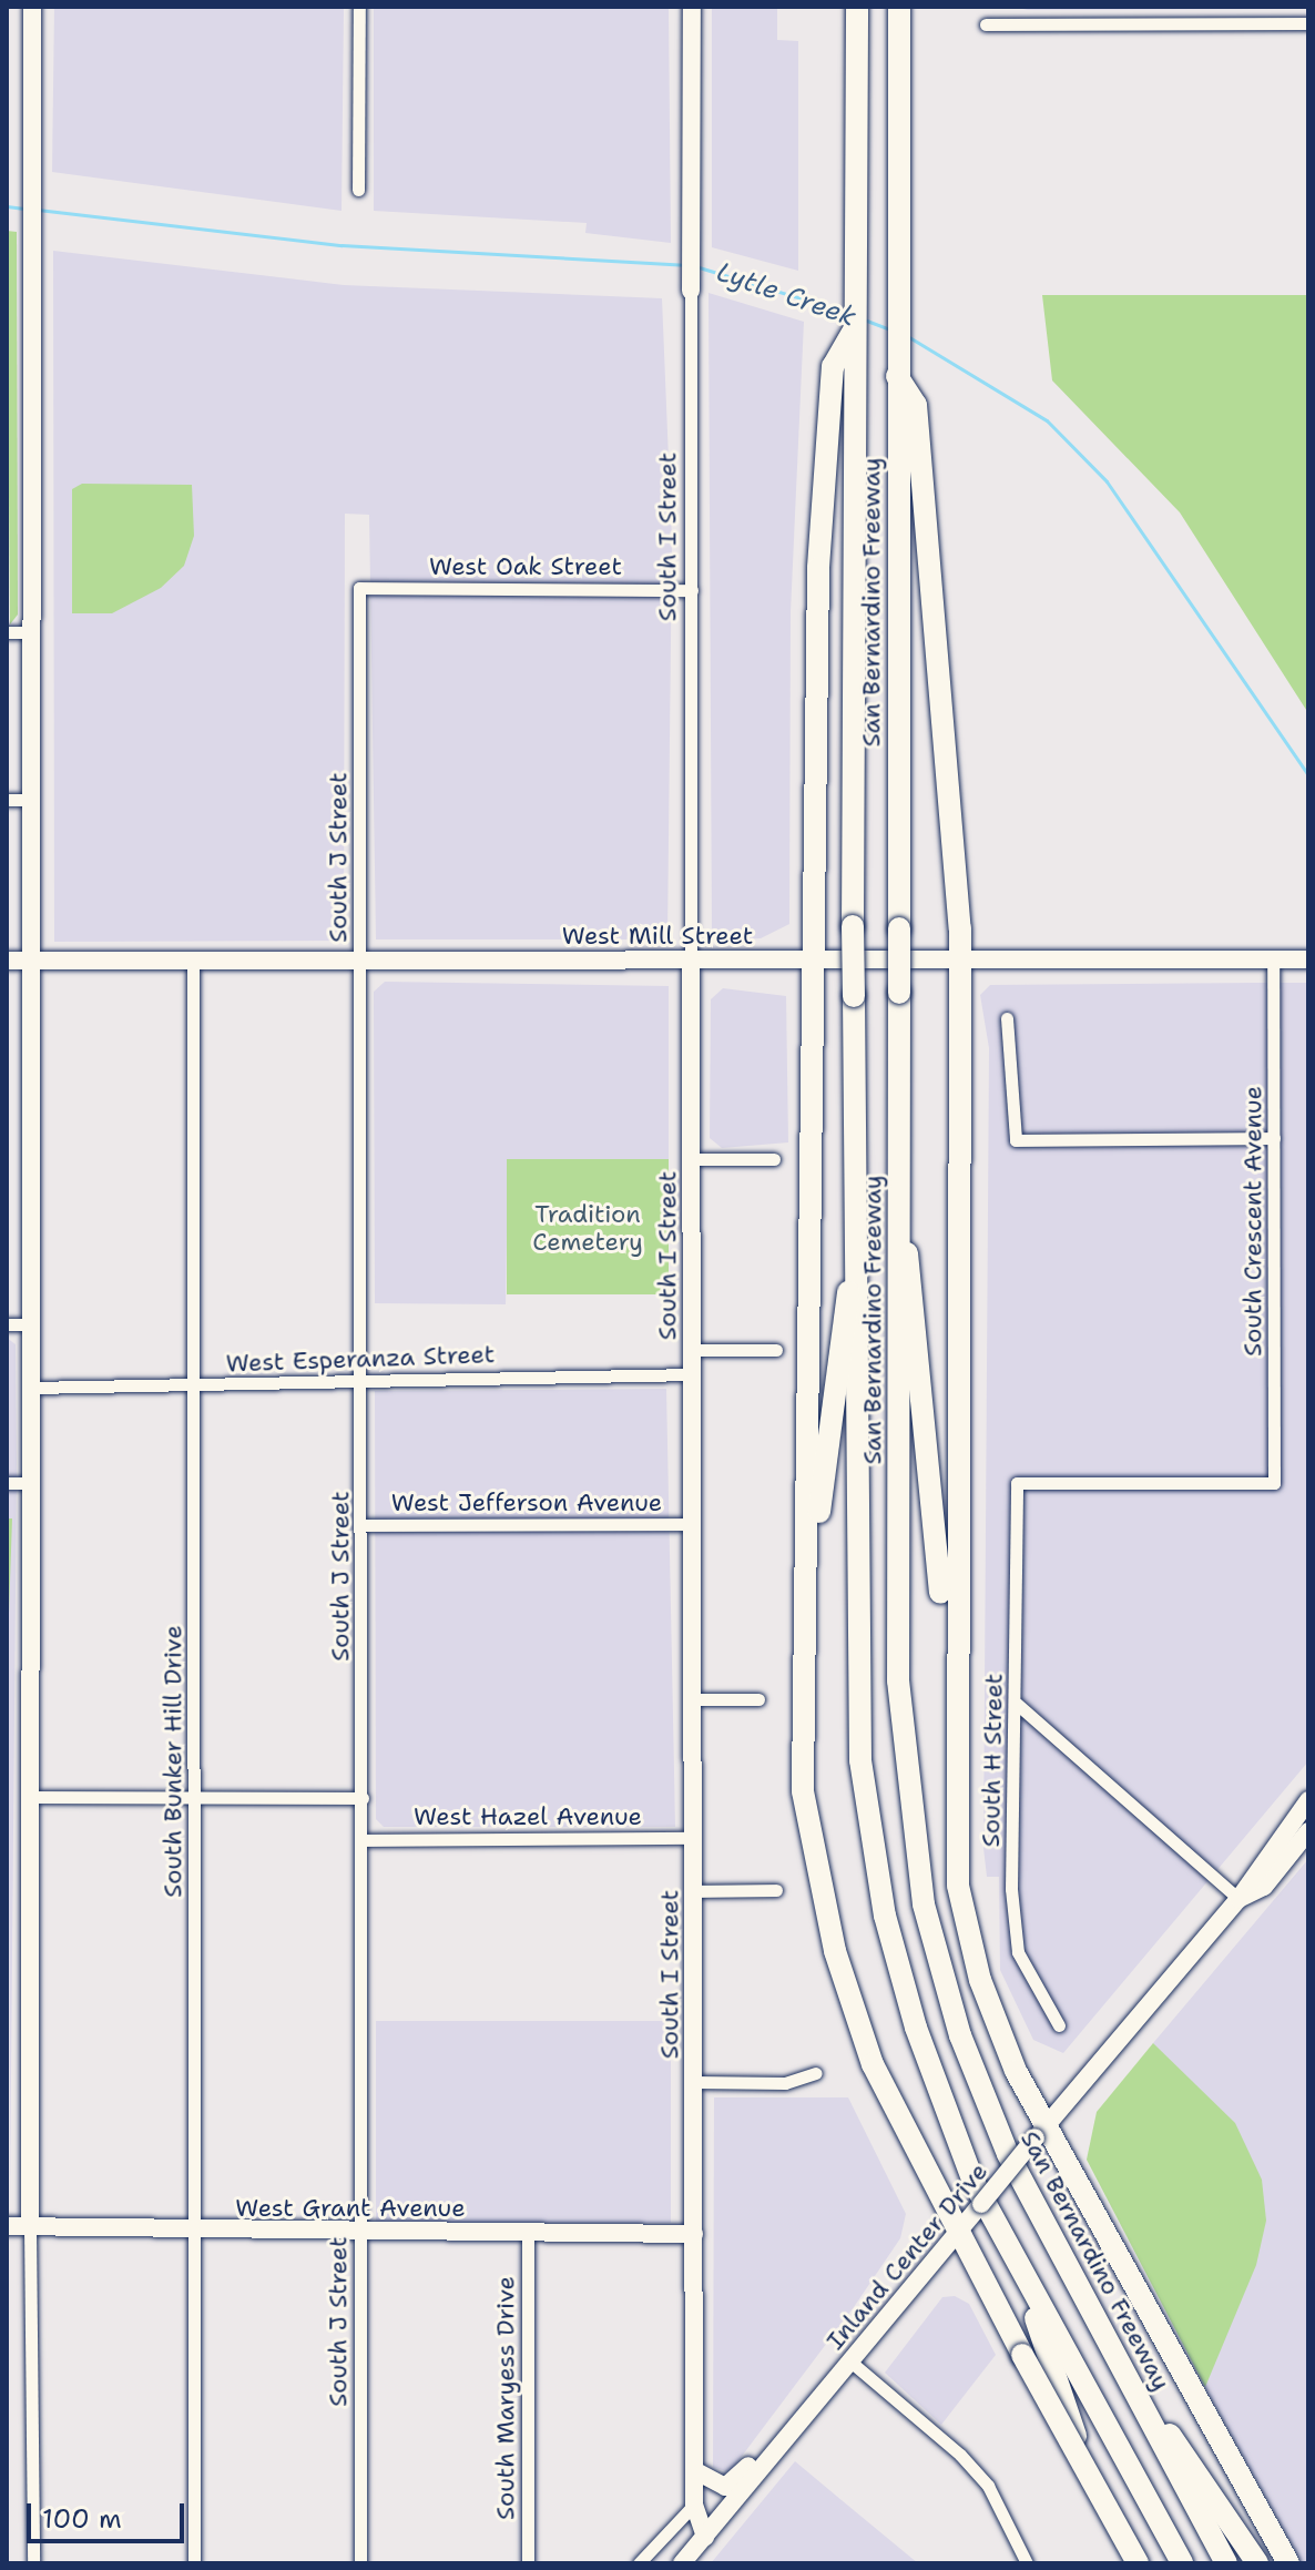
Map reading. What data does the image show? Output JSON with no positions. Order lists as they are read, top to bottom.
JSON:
{
  "streets": {
    "highway": ["San Bernardino Freeway"],
    "street": [
      "South I Street",
      "West Oak Street",
      "South J Street",
      "West Mill Street",
      "South Crescent Avenue",
      "West Esperanza Street",
      "West Jefferson Avenue",
      "South H Street",
      "South Bunker Hill Drive",
      "West Hazel Avenue",
      "West Grant Avenue",
      "Inland Center Drive",
      "South Maryess Drive"
    ]
  },
  "crossings": [
    ["South I Street", "West Oak Street"],
    ["South I Street", "West Mill Street"],
    ["South I Street", "West Esperanza Street"],
    ["South I Street", "West Jefferson Avenue"],
    ["South I Street", "West Hazel Avenue"],
    ["South I Street", "West Grant Avenue"],
    ["South I Street", "Inland Center Drive"],
    ["West Oak Street", "South J Street"],
    ["South J Street", "West Mill Street"],
    ["South J Street", "West Esperanza Street"],
    ["South J Street", "West Jefferson Avenue"],
    ["South J Street", "West Hazel Avenue"],
    ["South J Street", "West Grant Avenue"],
    ["West Mill Street", "South Crescent Avenue"],
    ["West Mill Street", "South Bunker Hill Drive"],
    ["South Crescent Avenue", "South H Street"],
    ["West Esperanza Street", "South Bunker Hill Drive"],
    ["South Bunker Hill Drive", "West Grant Avenue"],
    ["West Grant Avenue", "South Maryess Drive"]
  ],
  "water": ["Lytle Creek"],
  "parks": ["Tradition Cemetery"],
  "scale_bar": "100 m"
}
